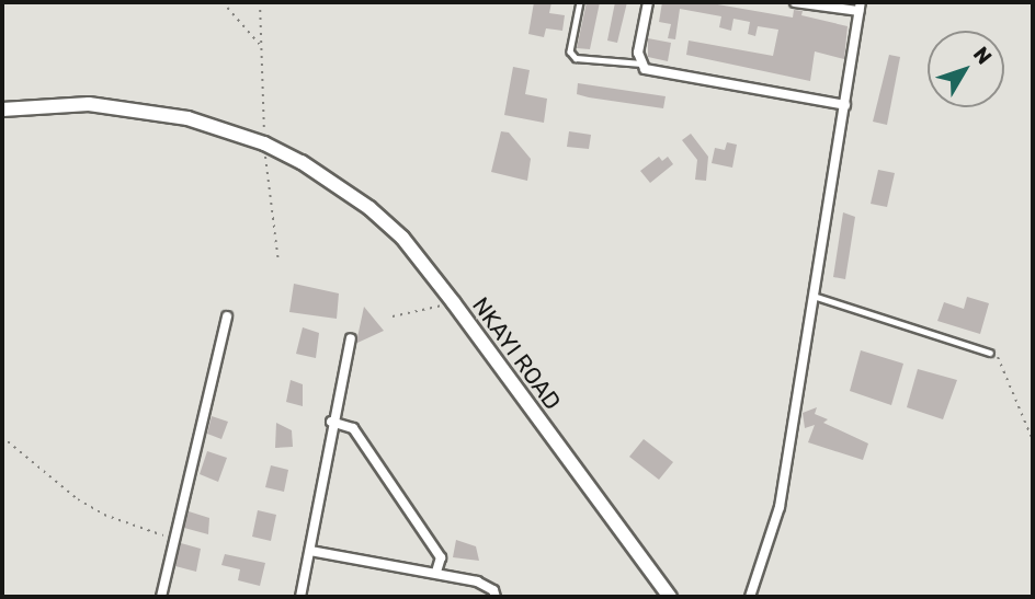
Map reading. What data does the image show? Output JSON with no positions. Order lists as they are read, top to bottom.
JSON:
{
  "streets": {
    "main road": ["NKAYI ROAD"]
  },
  "north": "top right"
}
